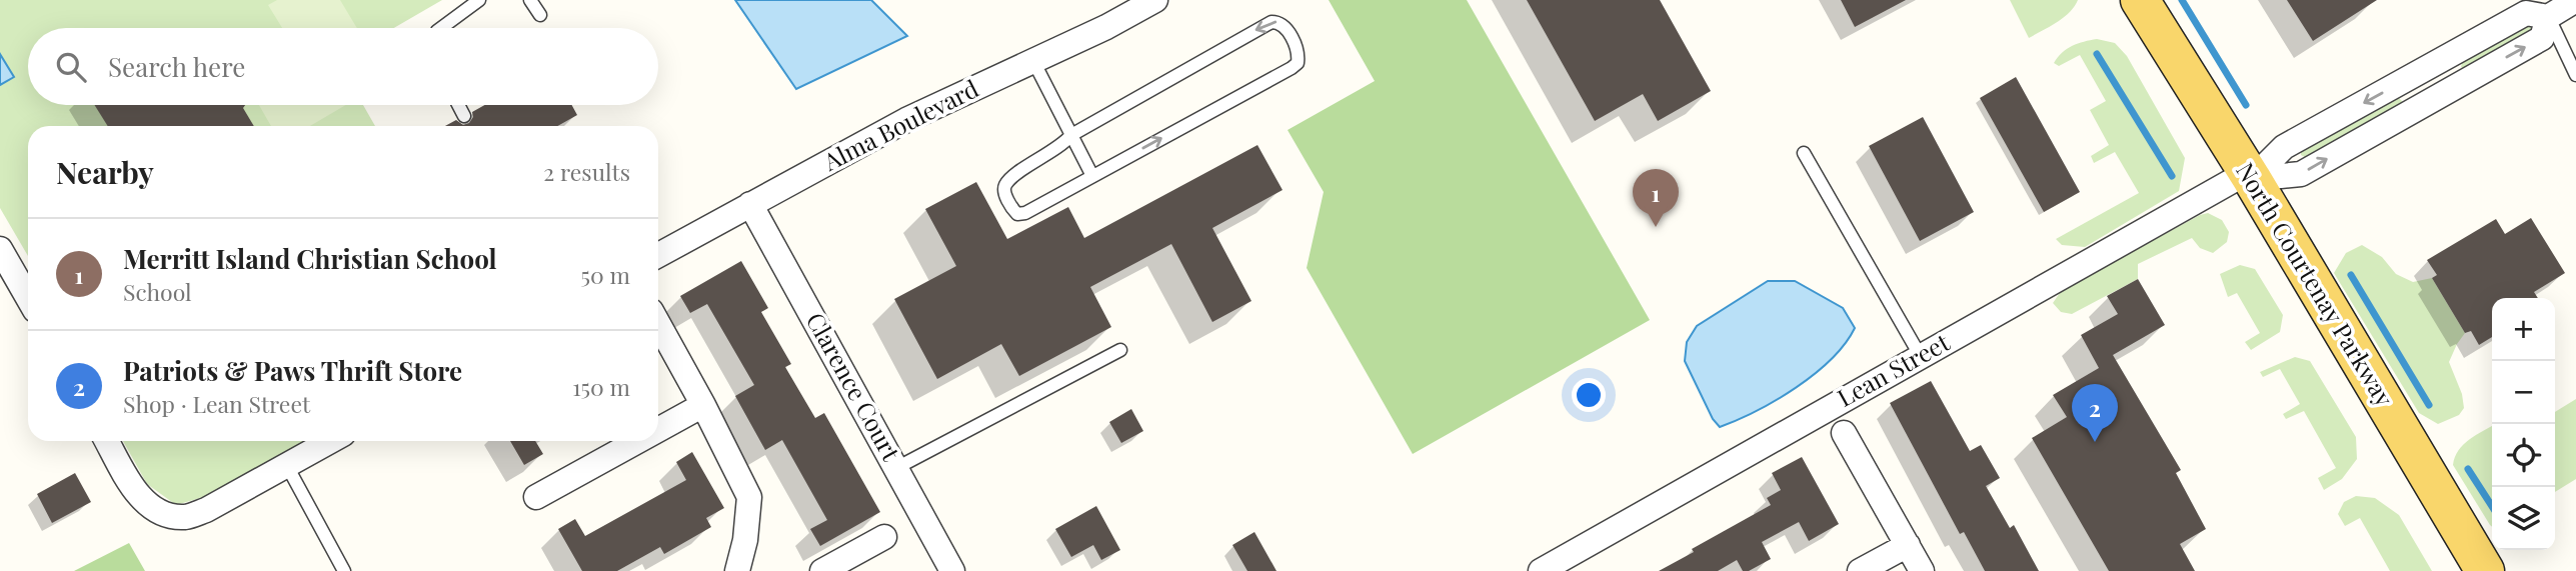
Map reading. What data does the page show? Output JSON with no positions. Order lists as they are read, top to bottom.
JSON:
{
  "streets": {
    "main road": ["North Courtenay Parkway"],
    "street": ["Alma Boulevard", "Lean Street", "Clarence Court"]
  },
  "crossings": [
    ["Alma Boulevard", "Clarence Court"],
    ["North Courtenay Parkway", "Lean Street"]
  ],
  "page": {
    "search": "Search here",
    "heading": ["Nearby", "2 results"],
    "pins": ["1", "2"],
    "list": [
      {
        "mark": "1",
        "name": "Merritt Island Christian School",
        "note": "School",
        "value": "50 m"
      },
      {
        "mark": "2",
        "name": "Patriots & Paws Thrift Store",
        "note": "Shop · Lean Street",
        "value": "150 m"
      }
    ],
    "map_buttons": ["+", "−"]
  }
}
